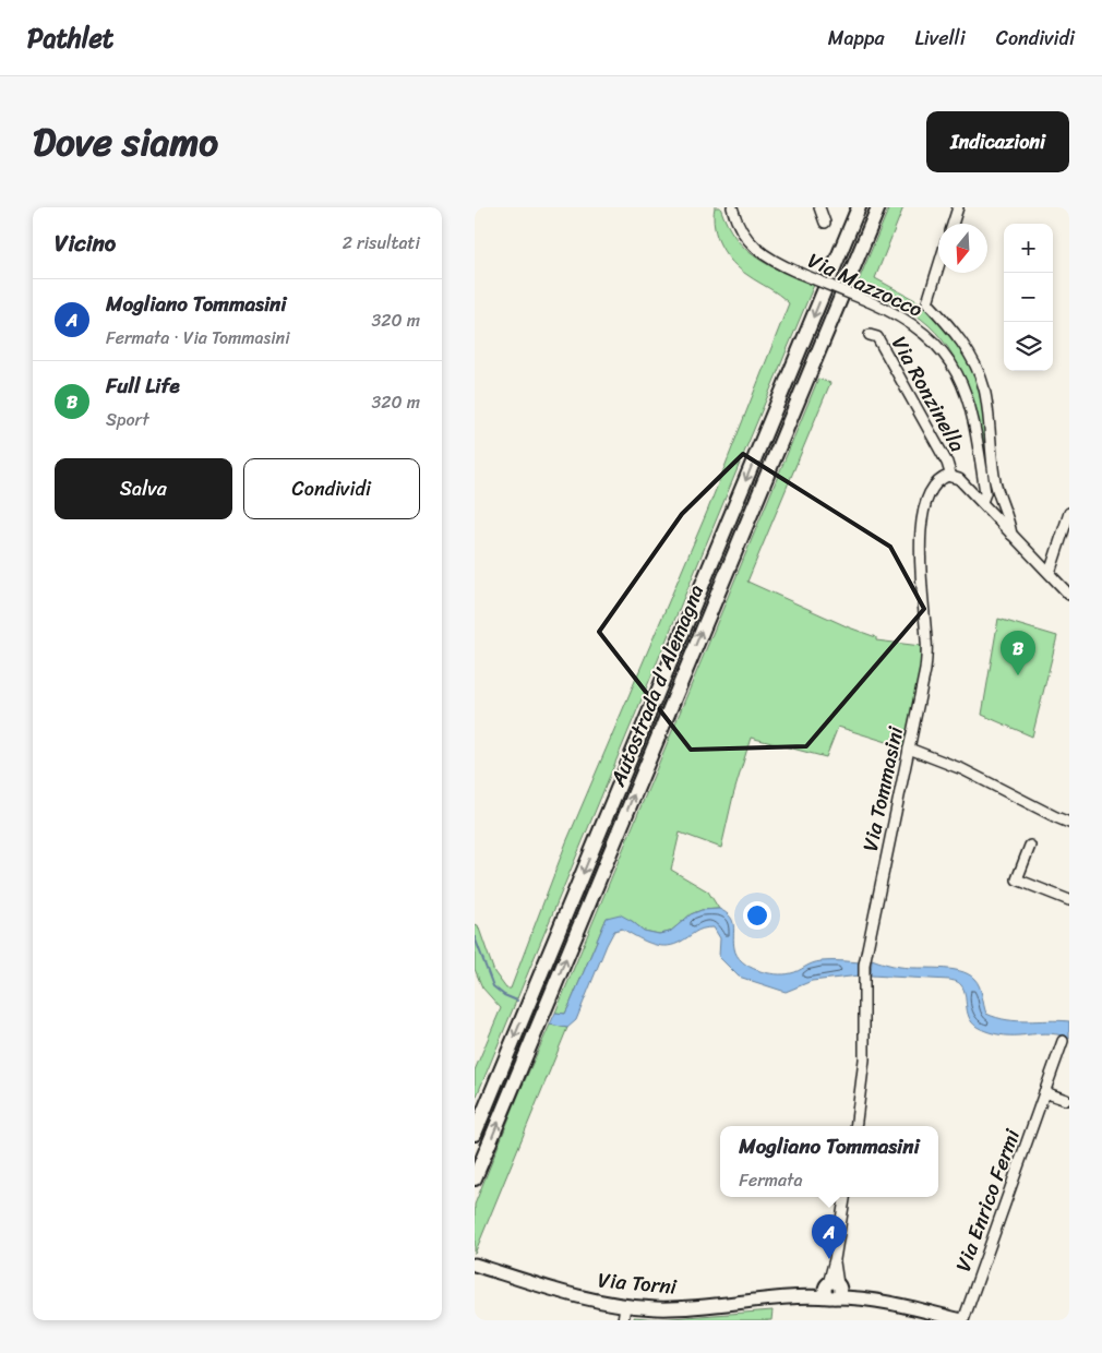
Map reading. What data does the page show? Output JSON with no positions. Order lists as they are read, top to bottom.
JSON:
{
  "streets": {
    "highway": ["Autostrada d'Alemagna"],
    "main road": ["Via Torni"],
    "street": [
      "Via Mazzocco",
      "Via Ronzinella",
      "Via Tommasini",
      "Via Enrico Fermi"
    ]
  },
  "crossings": [
    ["Via Mazzocco", "Via Ronzinella"],
    ["Via Ronzinella", "Via Tommasini"],
    ["Via Enrico Fermi", "Via Torni"]
  ],
  "north": "bottom",
  "page": {
    "header": "Pathlet",
    "nav": ["Mappa", "Livelli", "Condividi"],
    "title": "Dove siamo",
    "buttons": [
      "Indicazioni",
      ["Salva", "Condividi"]
    ],
    "heading": ["Vicino", "2 risultati"],
    "map_buttons": ["+", "−"],
    "list": [
      {
        "mark": "A",
        "name": "Mogliano Tommasini",
        "note": "Fermata · Via Tommasini",
        "value": "320 m"
      },
      {
        "mark": "B",
        "name": "Full Life",
        "note": "Sport",
        "value": "320 m"
      }
    ],
    "pins": ["B", "A"],
    "popup": ["Mogliano Tommasini", "Fermata"]
  }
}
